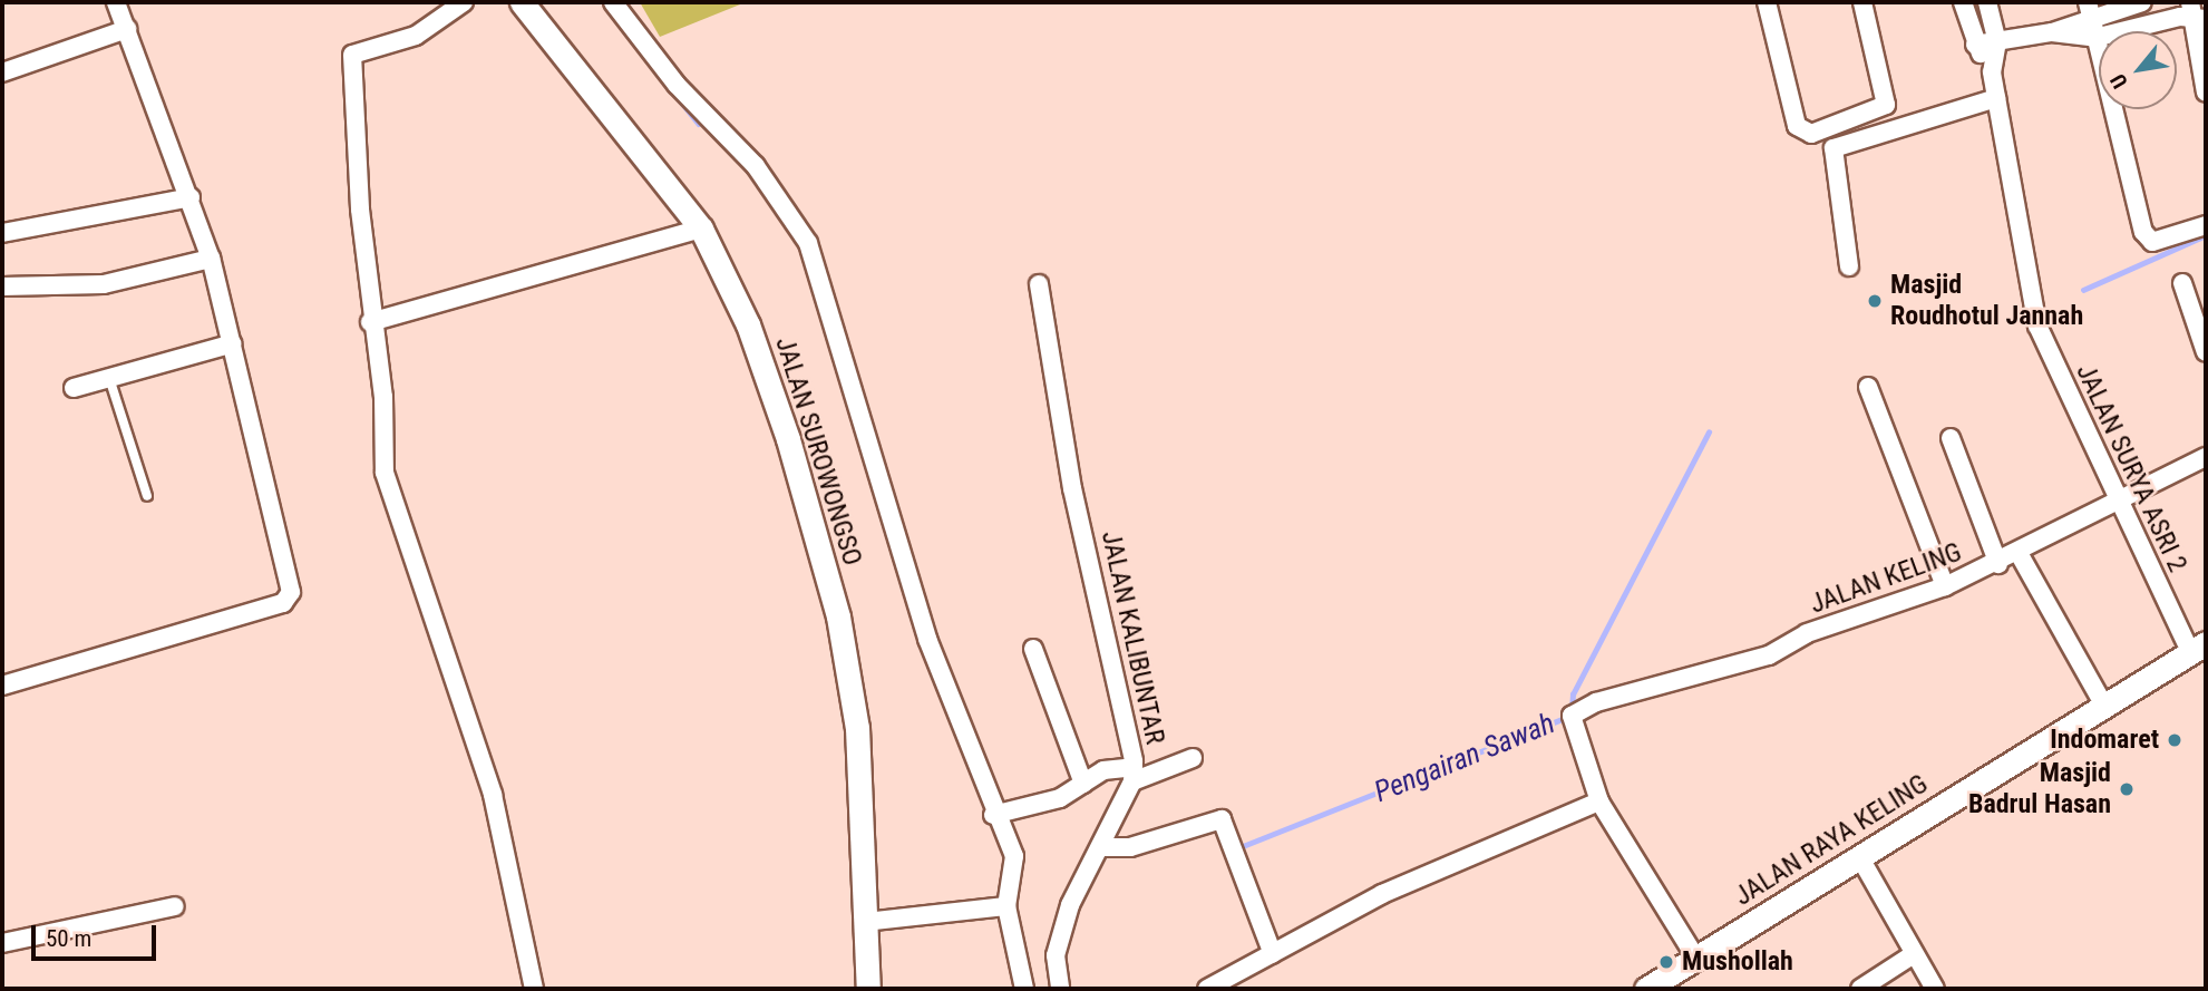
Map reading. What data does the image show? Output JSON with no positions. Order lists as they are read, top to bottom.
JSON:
{
  "streets": {
    "street": [
      "JALAN SUROWONGSO",
      "JALAN SURYA ASRI 2",
      "JALAN KELING",
      "JALAN KALIBUNTAR",
      "JALAN RAYA KELING"
    ]
  },
  "crossings": [
    ["JALAN SURYA ASRI 2", "JALAN KELING"],
    ["JALAN SURYA ASRI 2", "JALAN RAYA KELING"]
  ],
  "water": ["Pengairan Sawah"],
  "places": [
    "Masjid Roudhotul Jannah",
    "Indomaret",
    "Masjid Badrul Hasan",
    "Mushollah"
  ],
  "scale_bar": "50 m",
  "north": "bottom left"
}
